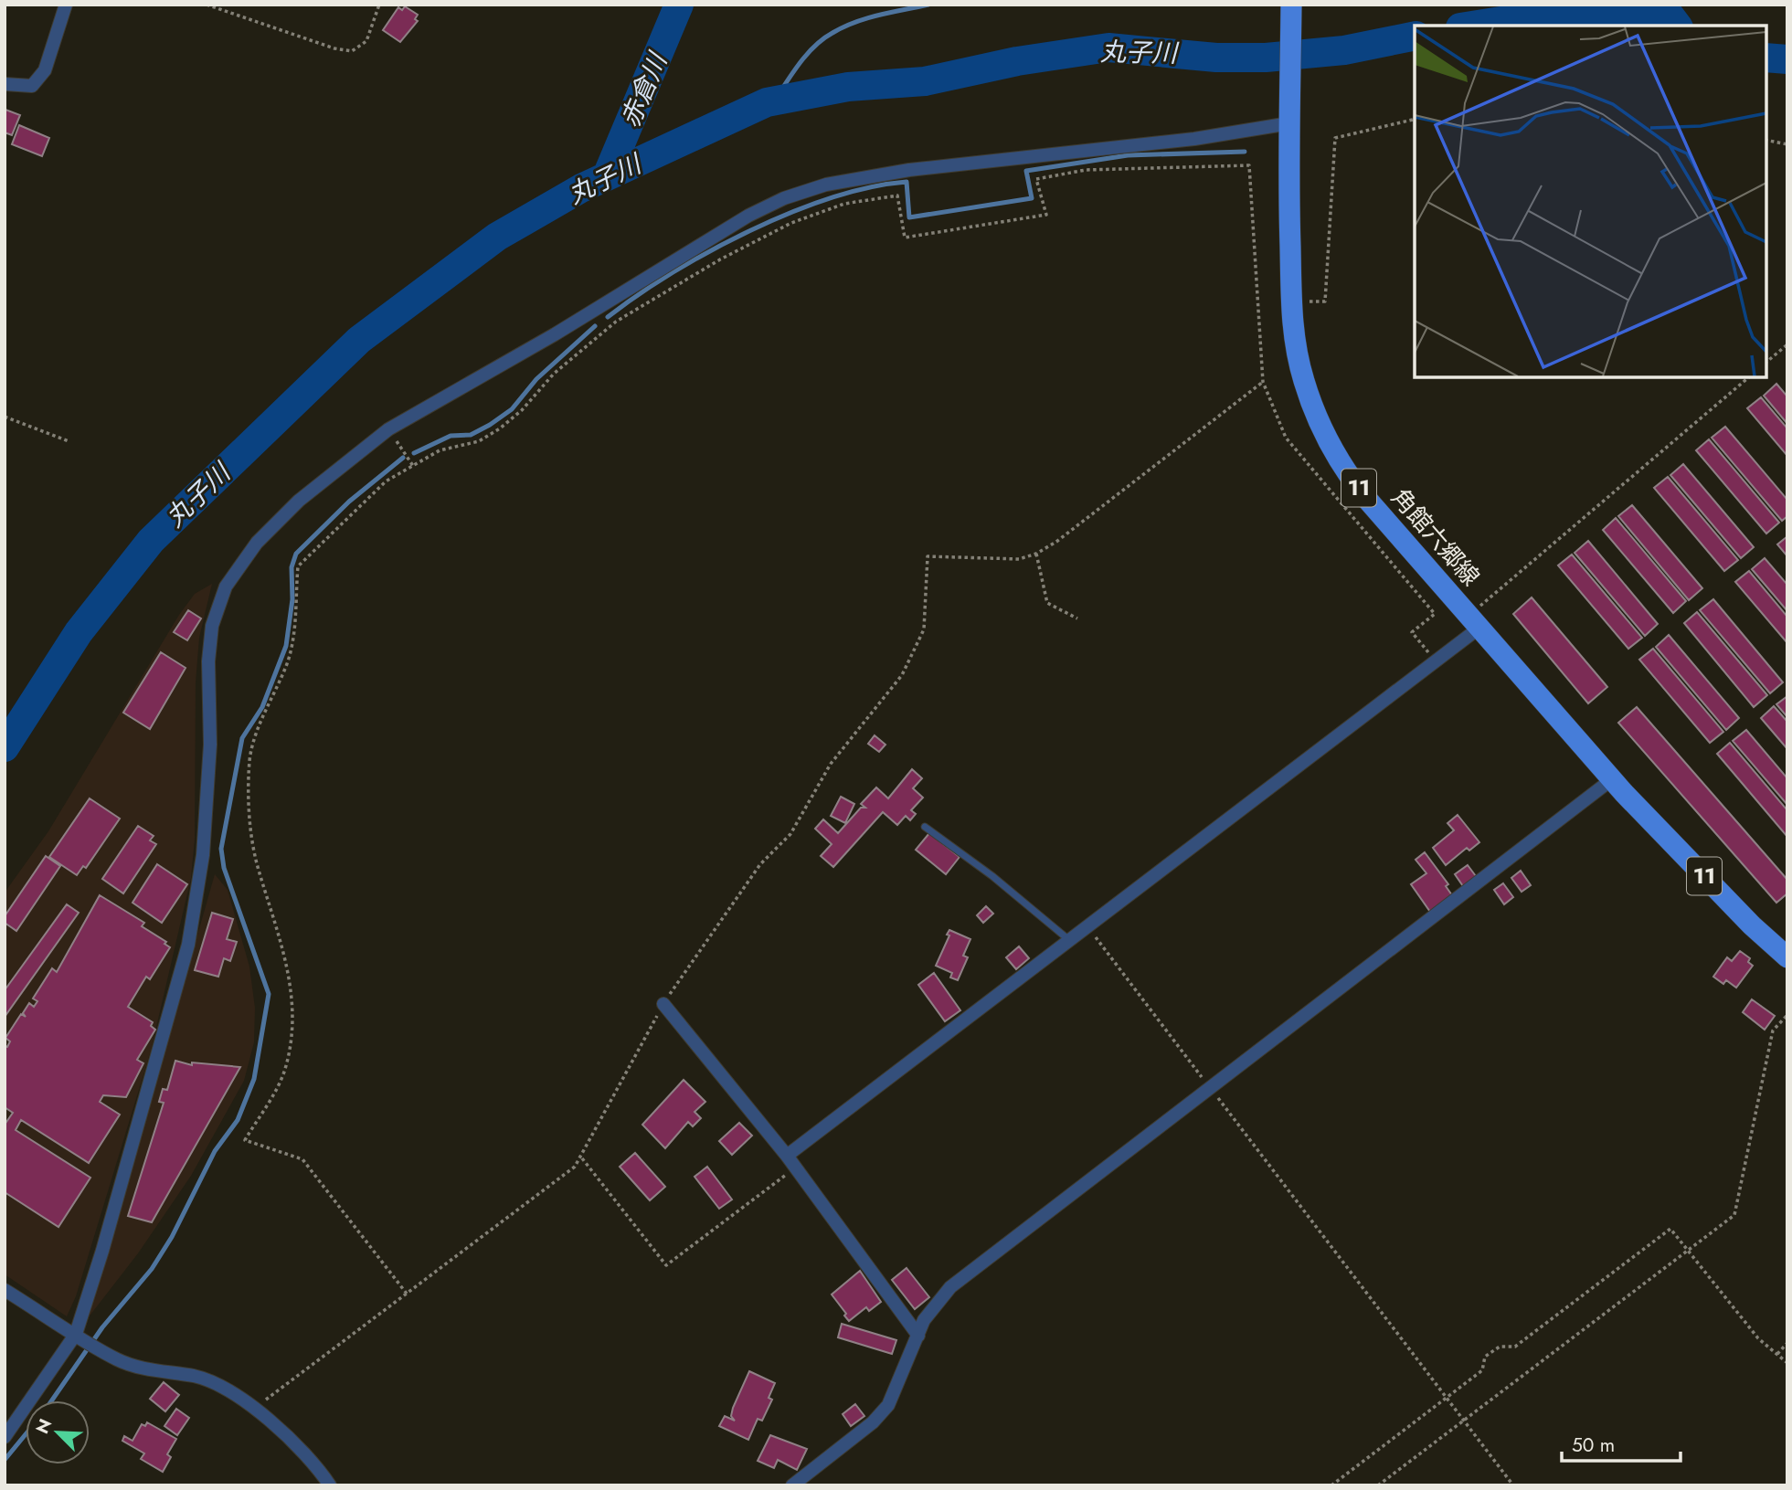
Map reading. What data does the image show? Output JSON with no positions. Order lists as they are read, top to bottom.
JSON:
{
  "streets": {
    "main road": ["11", "角館六郷線"]
  },
  "water": ["丸子川", "赤倉川"],
  "scale_bar": "50 m",
  "north": "top left"
}
